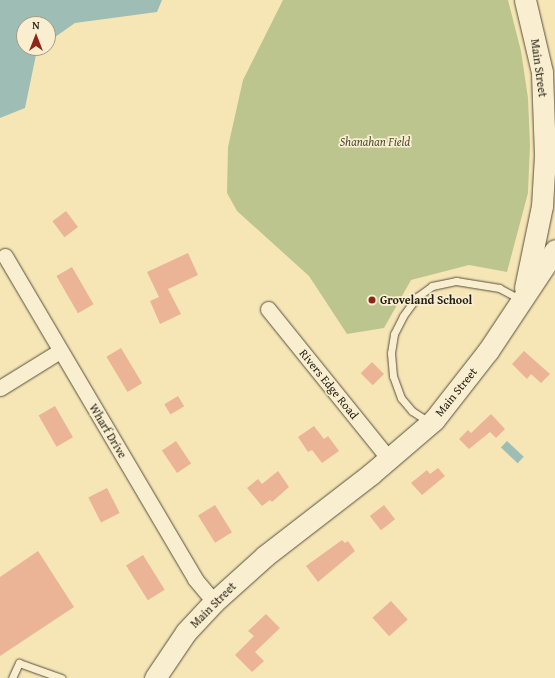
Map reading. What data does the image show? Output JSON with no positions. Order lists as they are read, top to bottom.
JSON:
{
  "streets": {
    "main road": ["Main Street"],
    "street": ["Rivers Edge Road", "Wharf Drive"]
  },
  "crossings": [
    ["Main Street", "Rivers Edge Road"],
    ["Main Street", "Wharf Drive"]
  ],
  "parks": ["Shanahan Field"],
  "places": ["Groveland School"],
  "north": "top"
}
